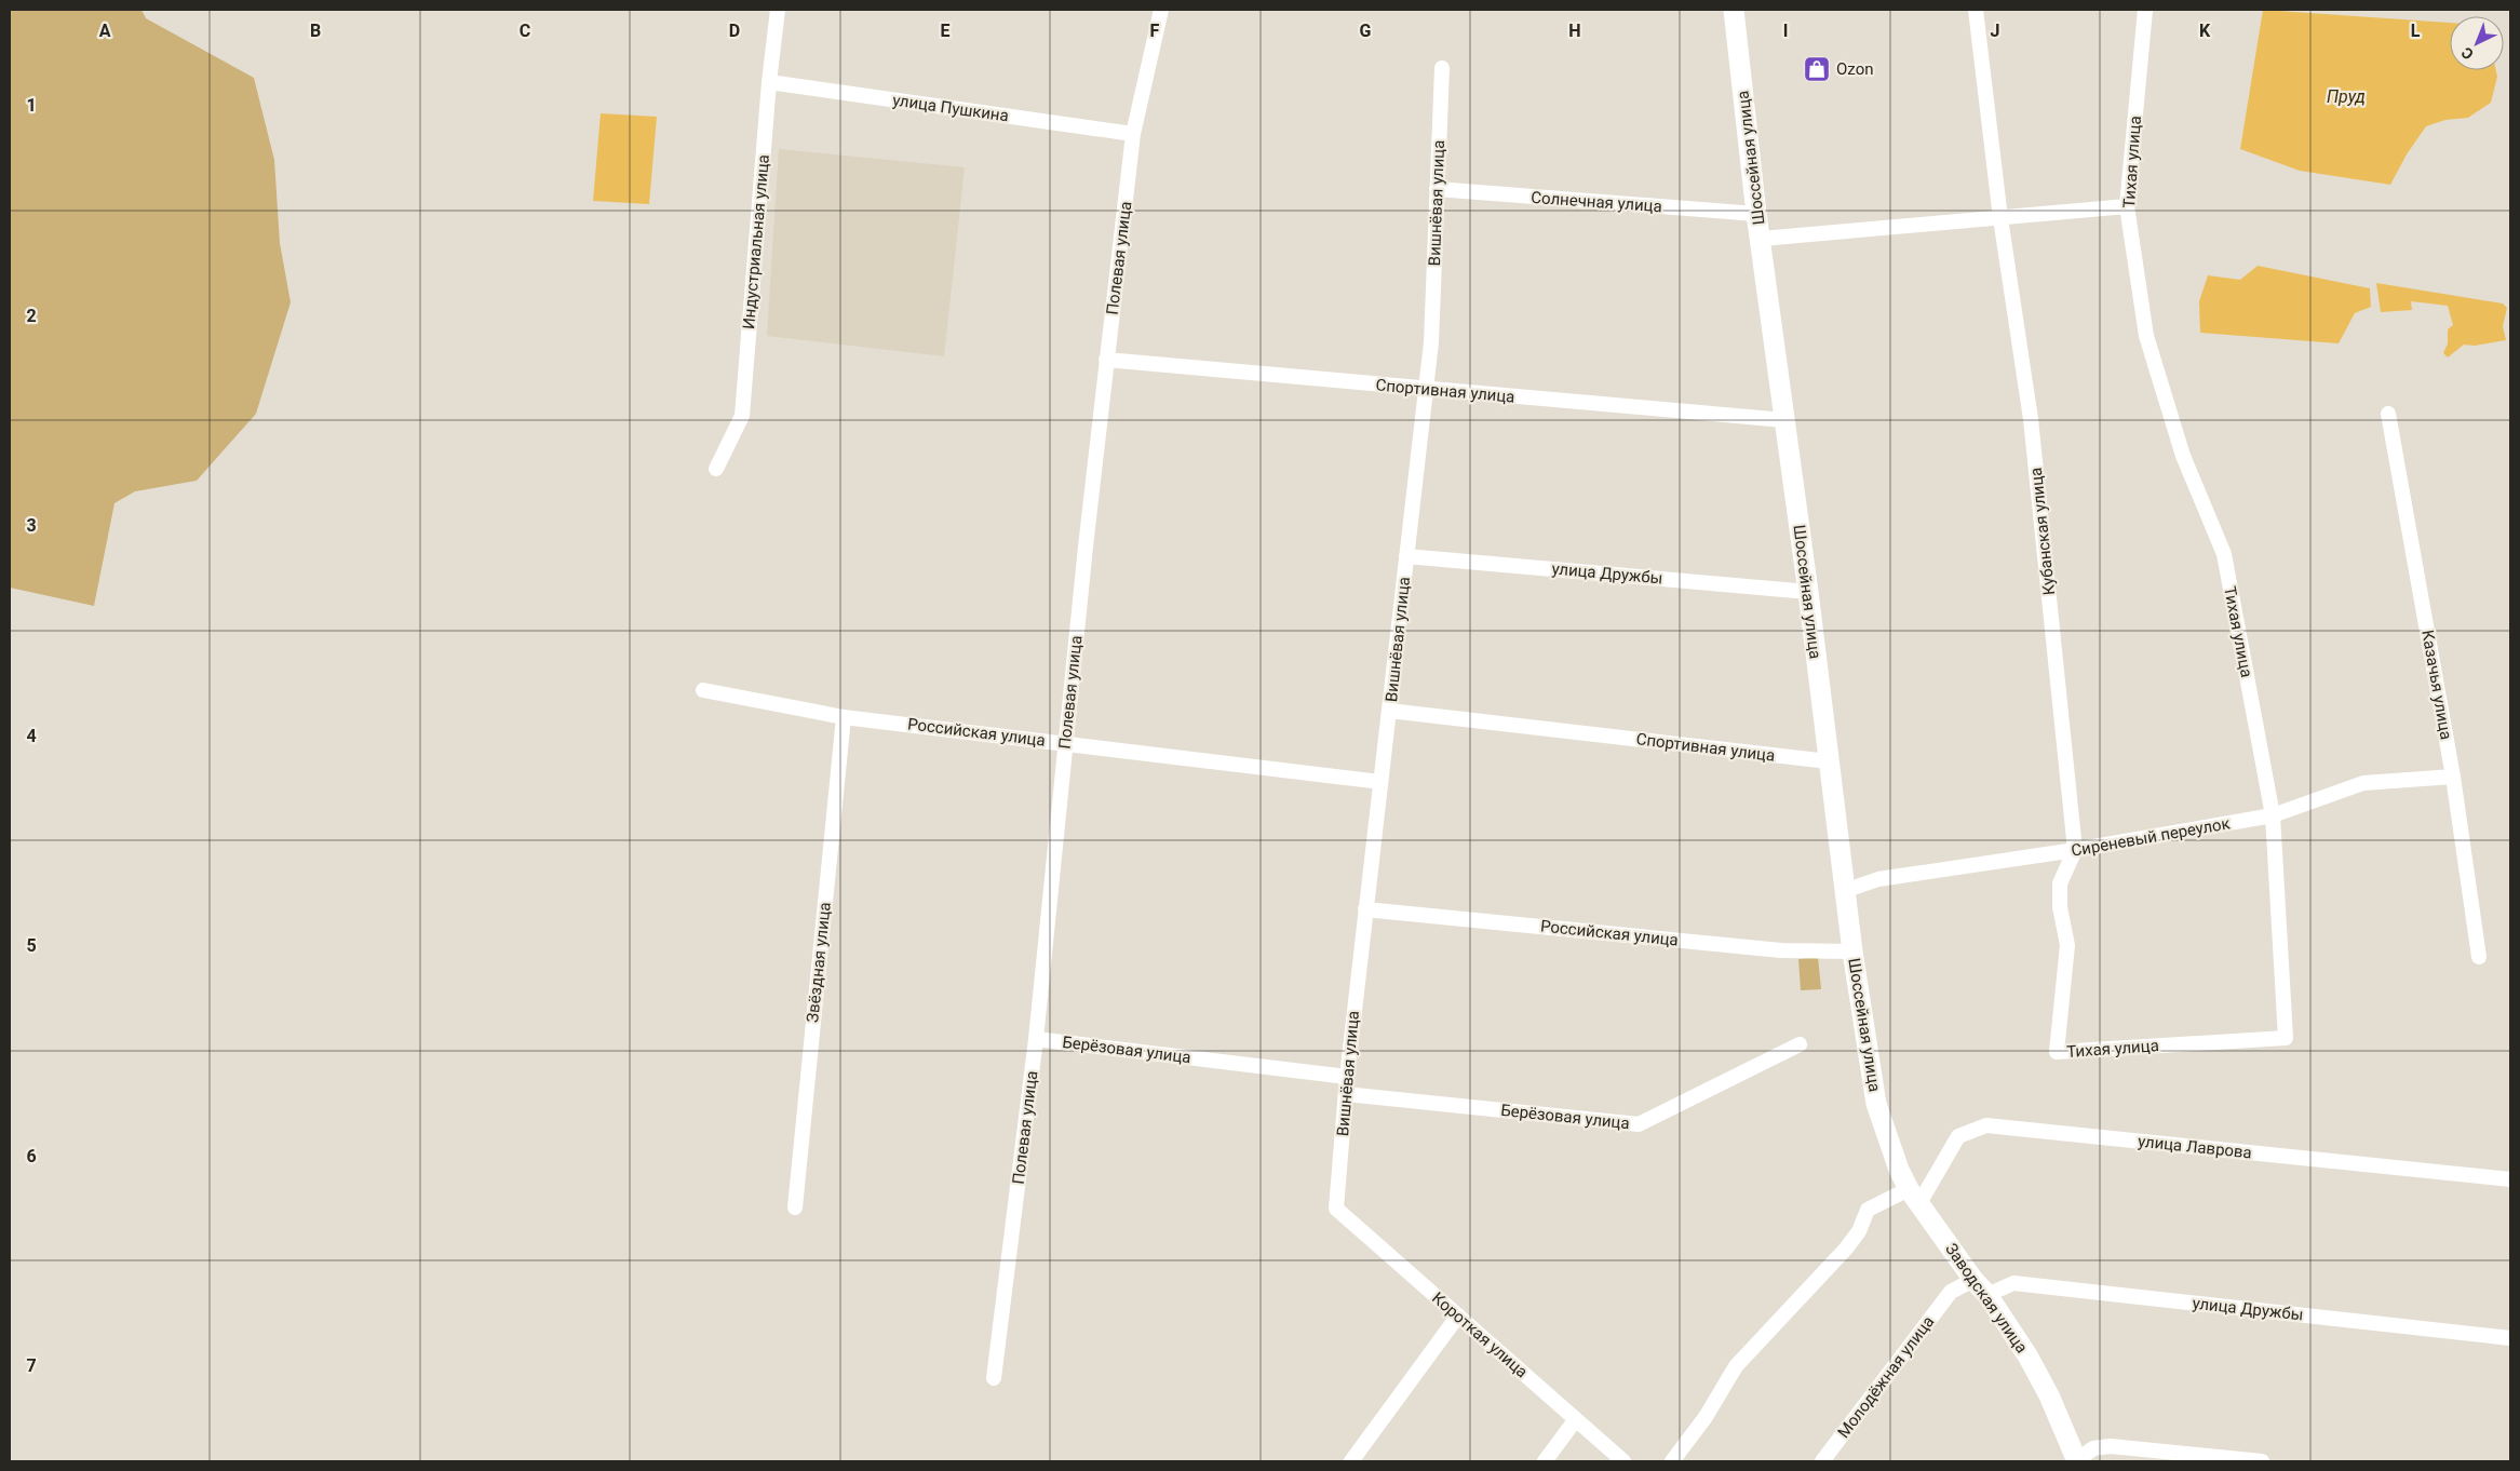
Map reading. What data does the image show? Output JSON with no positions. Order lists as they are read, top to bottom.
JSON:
{
  "streets": {
    "main road": ["Шоссейная улица", "Заводская улица"],
    "street": [
      "улица Пушкина",
      "Тихая улица",
      "Солнечная улица",
      "Вишнёвая улица",
      "Индустриальная улица",
      "Полевая улица",
      "Спортивная улица",
      "Кубанская улица",
      "улица Дружбы",
      "Казачья улица",
      "Российская улица",
      "Сиреневый переулок",
      "Звёздная улица",
      "Берёзовая улица",
      "улица Лаврова",
      "Короткая улица",
      "Молодёжная улица"
    ]
  },
  "crossings": [
    ["улица Пушкина", "Индустриальная улица"],
    ["улица Пушкина", "Полевая улица"],
    ["Шоссейная улица", "Солнечная улица"],
    ["Шоссейная улица", "Спортивная улица"],
    ["Шоссейная улица", "улица Дружбы"],
    ["Шоссейная улица", "Российская улица"],
    ["Шоссейная улица", "Сиреневый переулок"],
    ["Шоссейная улица", "Заводская улица"],
    ["Тихая улица", "Кубанская улица"],
    ["Тихая улица", "Сиреневый переулок"],
    ["Солнечная улица", "Вишнёвая улица"],
    ["Вишнёвая улица", "Спортивная улица"],
    ["Вишнёвая улица", "улица Дружбы"],
    ["Вишнёвая улица", "Российская улица"],
    ["Вишнёвая улица", "Берёзовая улица"],
    ["Вишнёвая улица", "Короткая улица"],
    ["Полевая улица", "Спортивная улица"],
    ["Полевая улица", "Российская улица"],
    ["Полевая улица", "Берёзовая улица"],
    ["Кубанская улица", "Сиреневый переулок"],
    ["улица Дружбы", "Заводская улица"],
    ["Казачья улица", "Сиреневый переулок"],
    ["Российская улица", "Звёздная улица"],
    ["улица Лаврова", "Заводская улица"],
    ["Заводская улица", "Молодёжная улица"]
  ],
  "water": ["Пруд"],
  "places": {
    "shop": ["Ozon"]
  },
  "north": "bottom left",
  "grid": {
    "columns": [
      "A",
      "B",
      "C",
      "D",
      "E",
      "F",
      "G",
      "H",
      "I",
      "J",
      "K",
      "L"
    ],
    "rows": [
      "1",
      "2",
      "3",
      "4",
      "5",
      "6",
      "7"
    ]
  }
}
